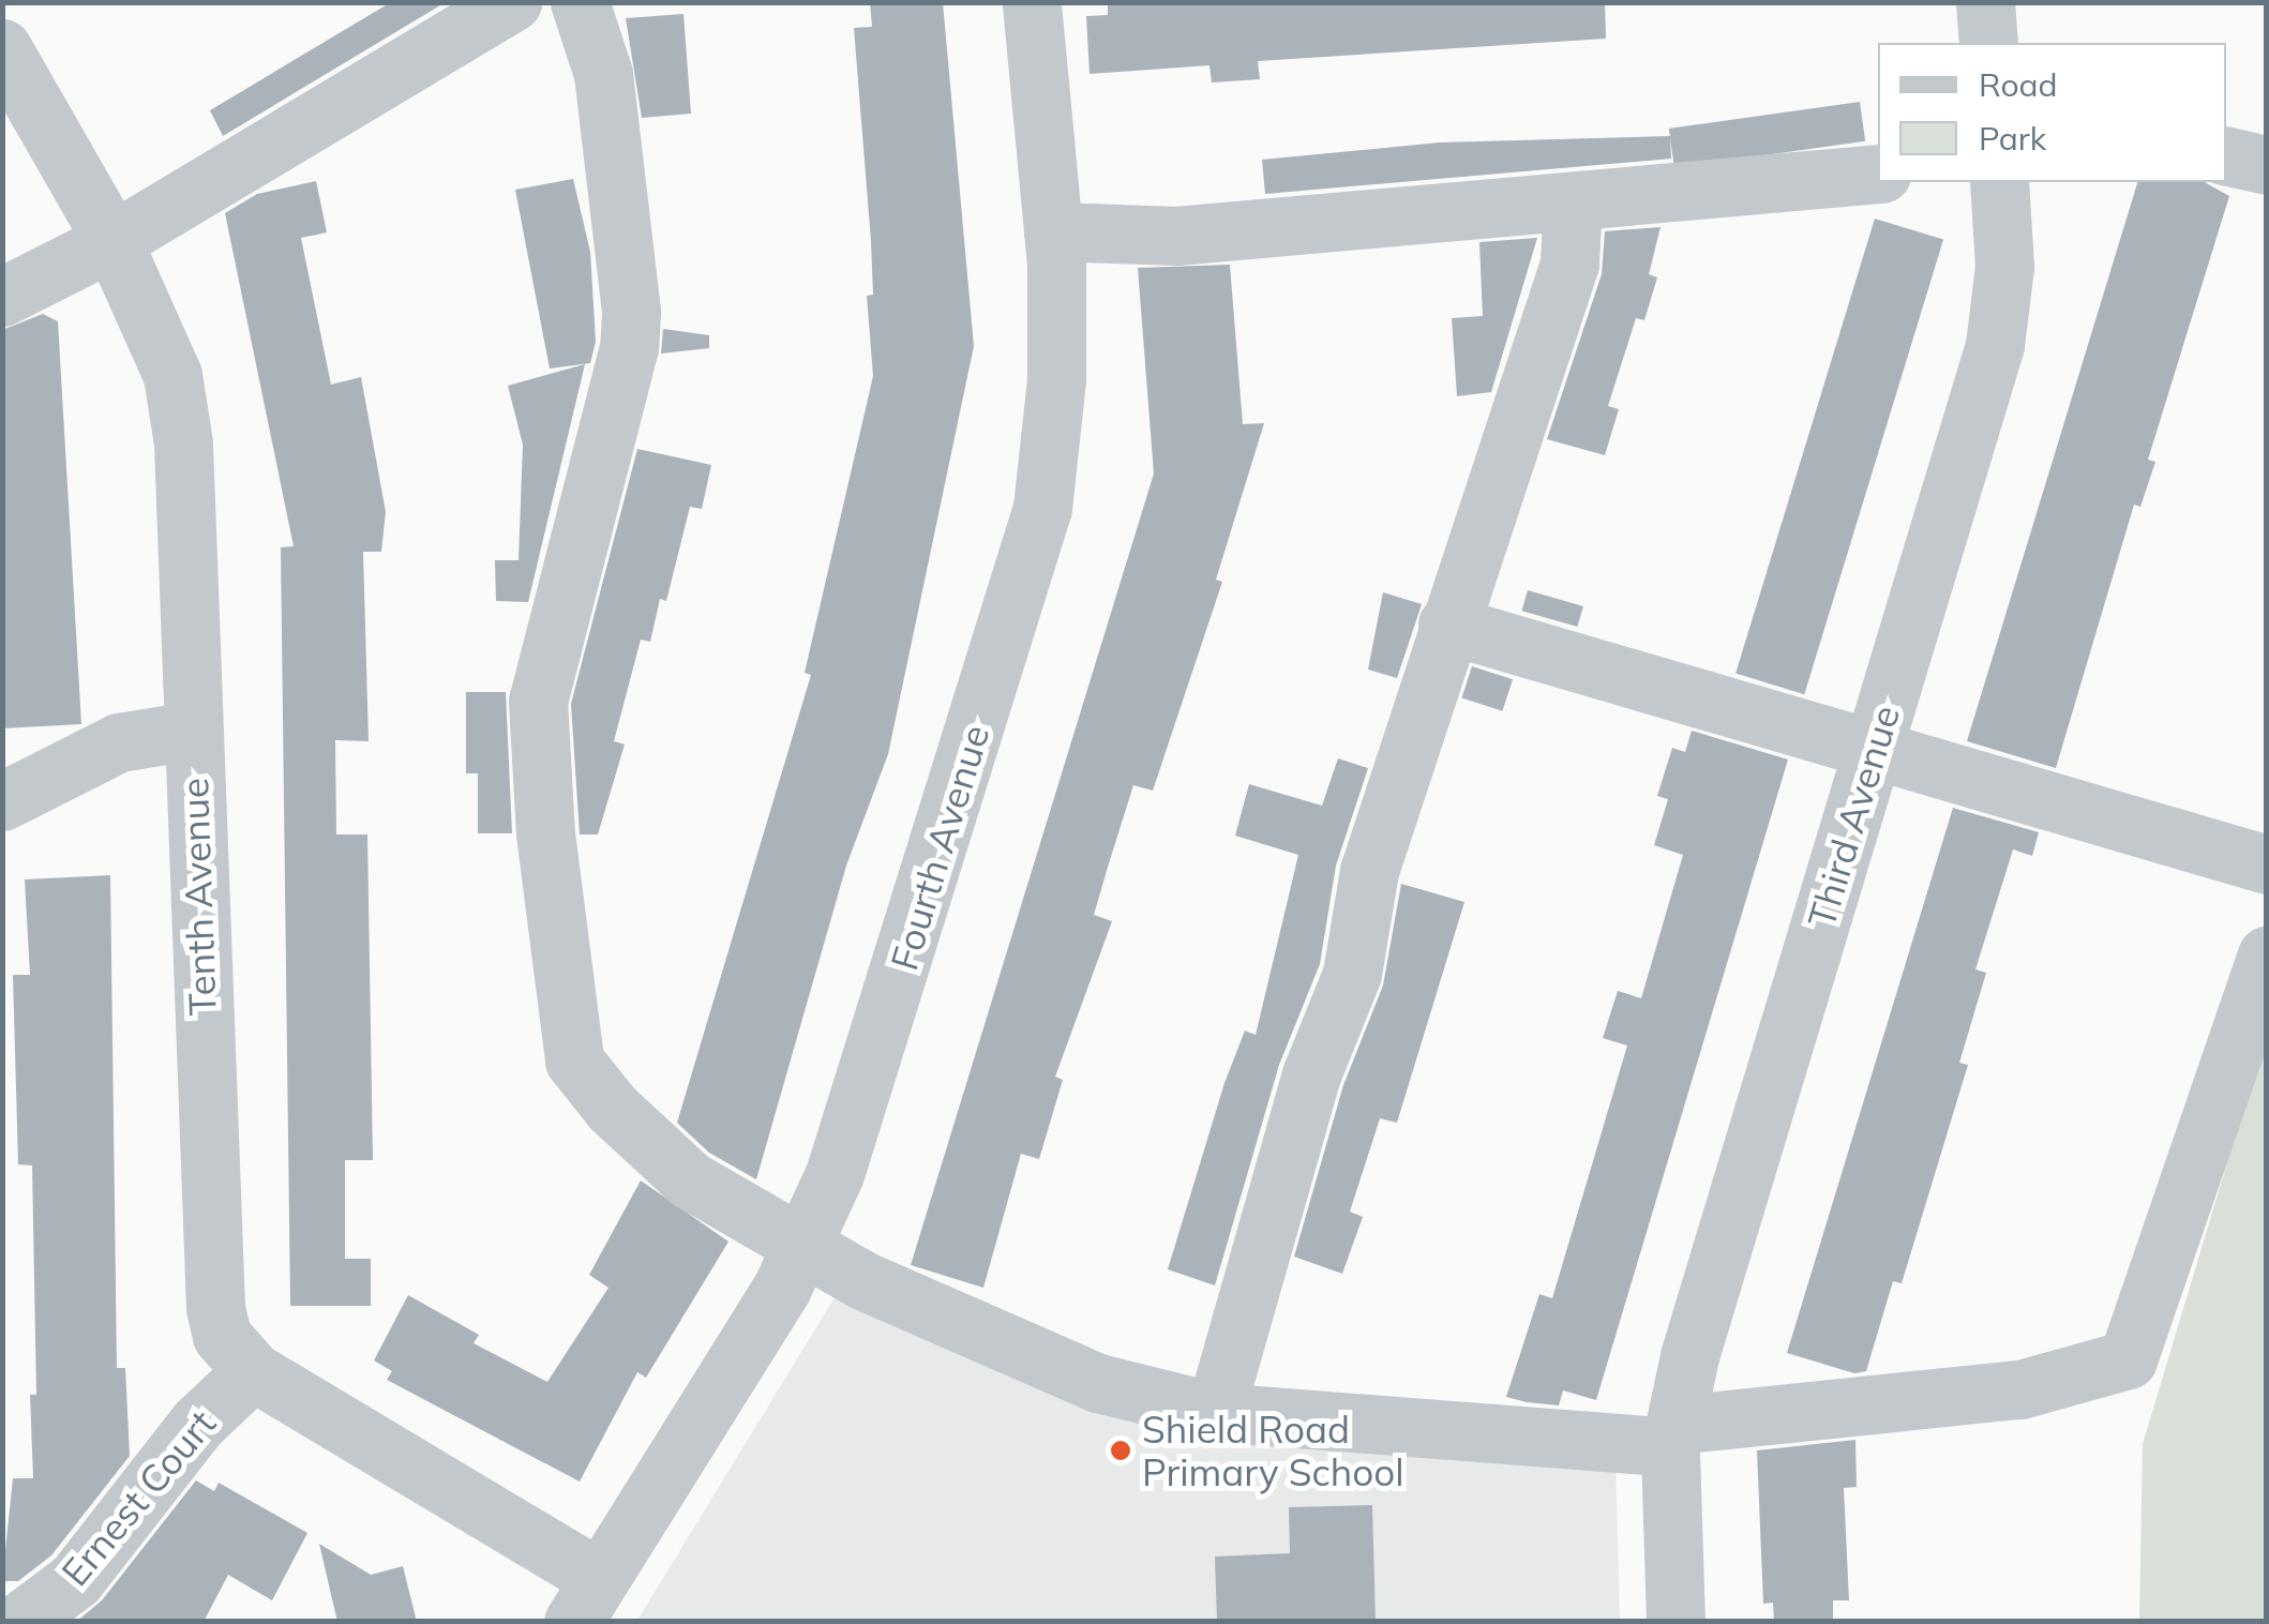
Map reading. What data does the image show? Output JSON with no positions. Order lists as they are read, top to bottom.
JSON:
{
  "streets": {
    "street": [
      "Third Avenue",
      "Fourth Avenue",
      "Tenth Avenue",
      "Ernest Court"
    ]
  },
  "crossings": [
    ["Fourth Avenue", "Tenth Avenue"],
    ["Tenth Avenue", "Ernest Court"]
  ],
  "places": ["Shield Road Primary School"],
  "legend": ["Road", "Park"]
}
